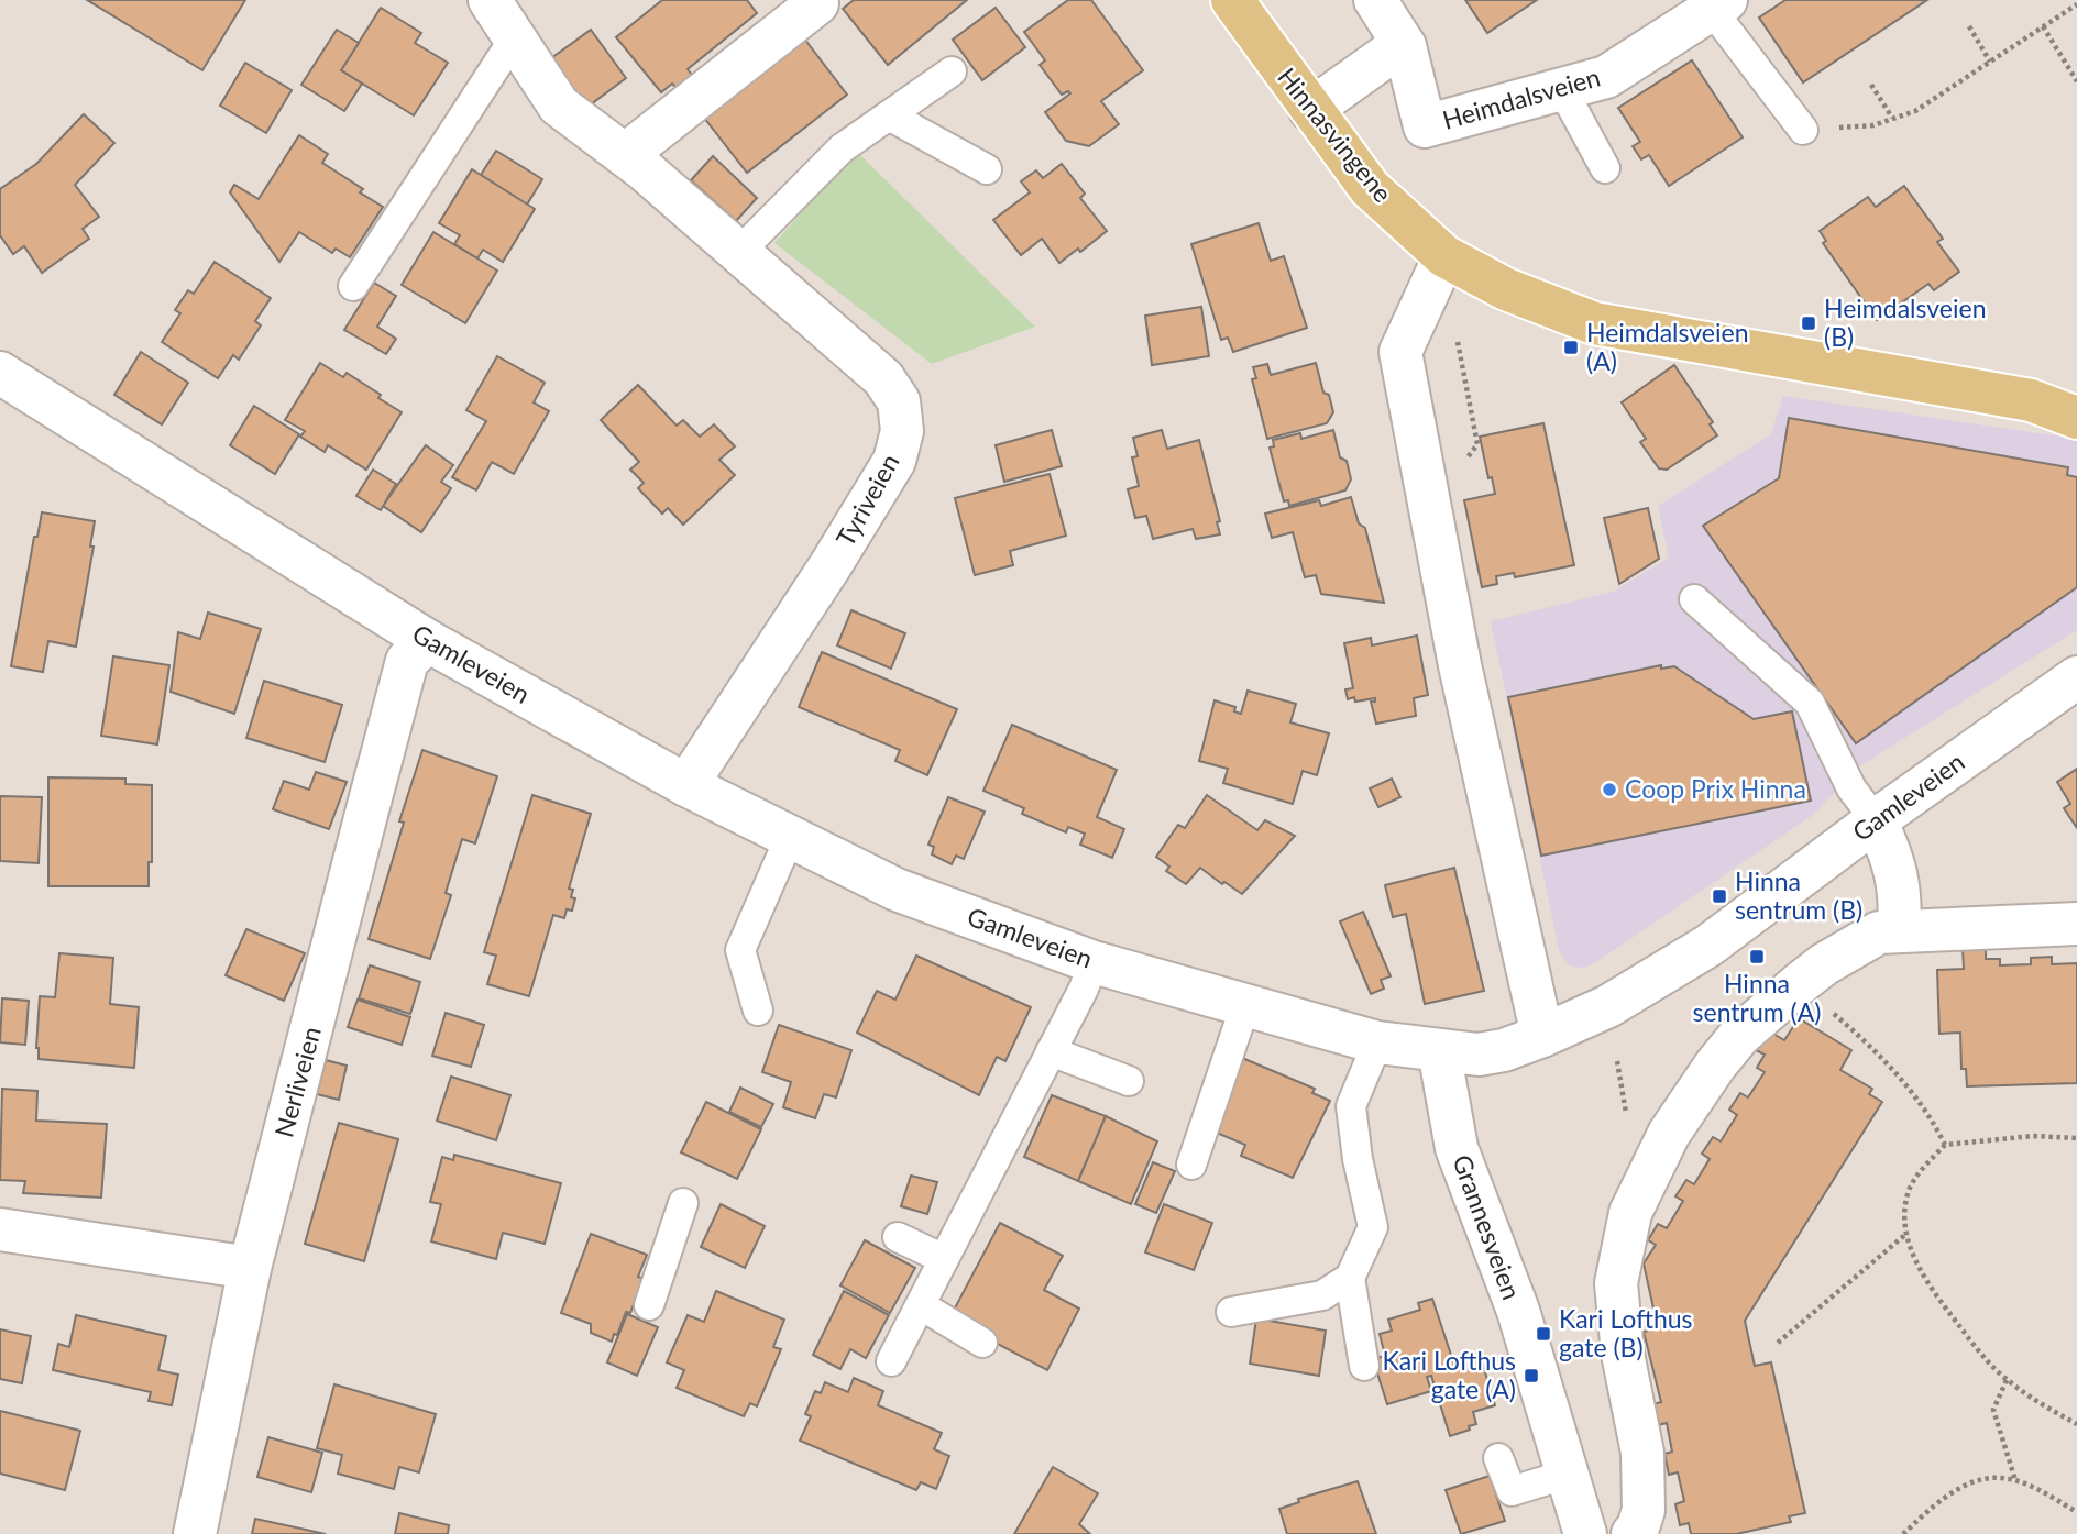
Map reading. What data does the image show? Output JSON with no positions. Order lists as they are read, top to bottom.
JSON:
{
  "streets": {
    "main road": ["Hinnasvingene"],
    "street": [
      "Heimdalsveien",
      "Tyriveien",
      "Gamleveien",
      "Nerliveien",
      "Grannesveien"
    ]
  },
  "crossings": [
    ["Tyriveien", "Gamleveien"],
    ["Gamleveien", "Nerliveien"],
    ["Gamleveien", "Grannesveien"]
  ],
  "places": {
    "transit": [
      "Heimdalsveien (B)",
      "Heimdalsveien (A)",
      "Hinna sentrum (B)",
      "Hinna sentrum (A)",
      "Kari Lofthus gate (B)",
      "Kari Lofthus gate (A)"
    ],
    "other": ["Coop Prix Hinna"]
  }
}
